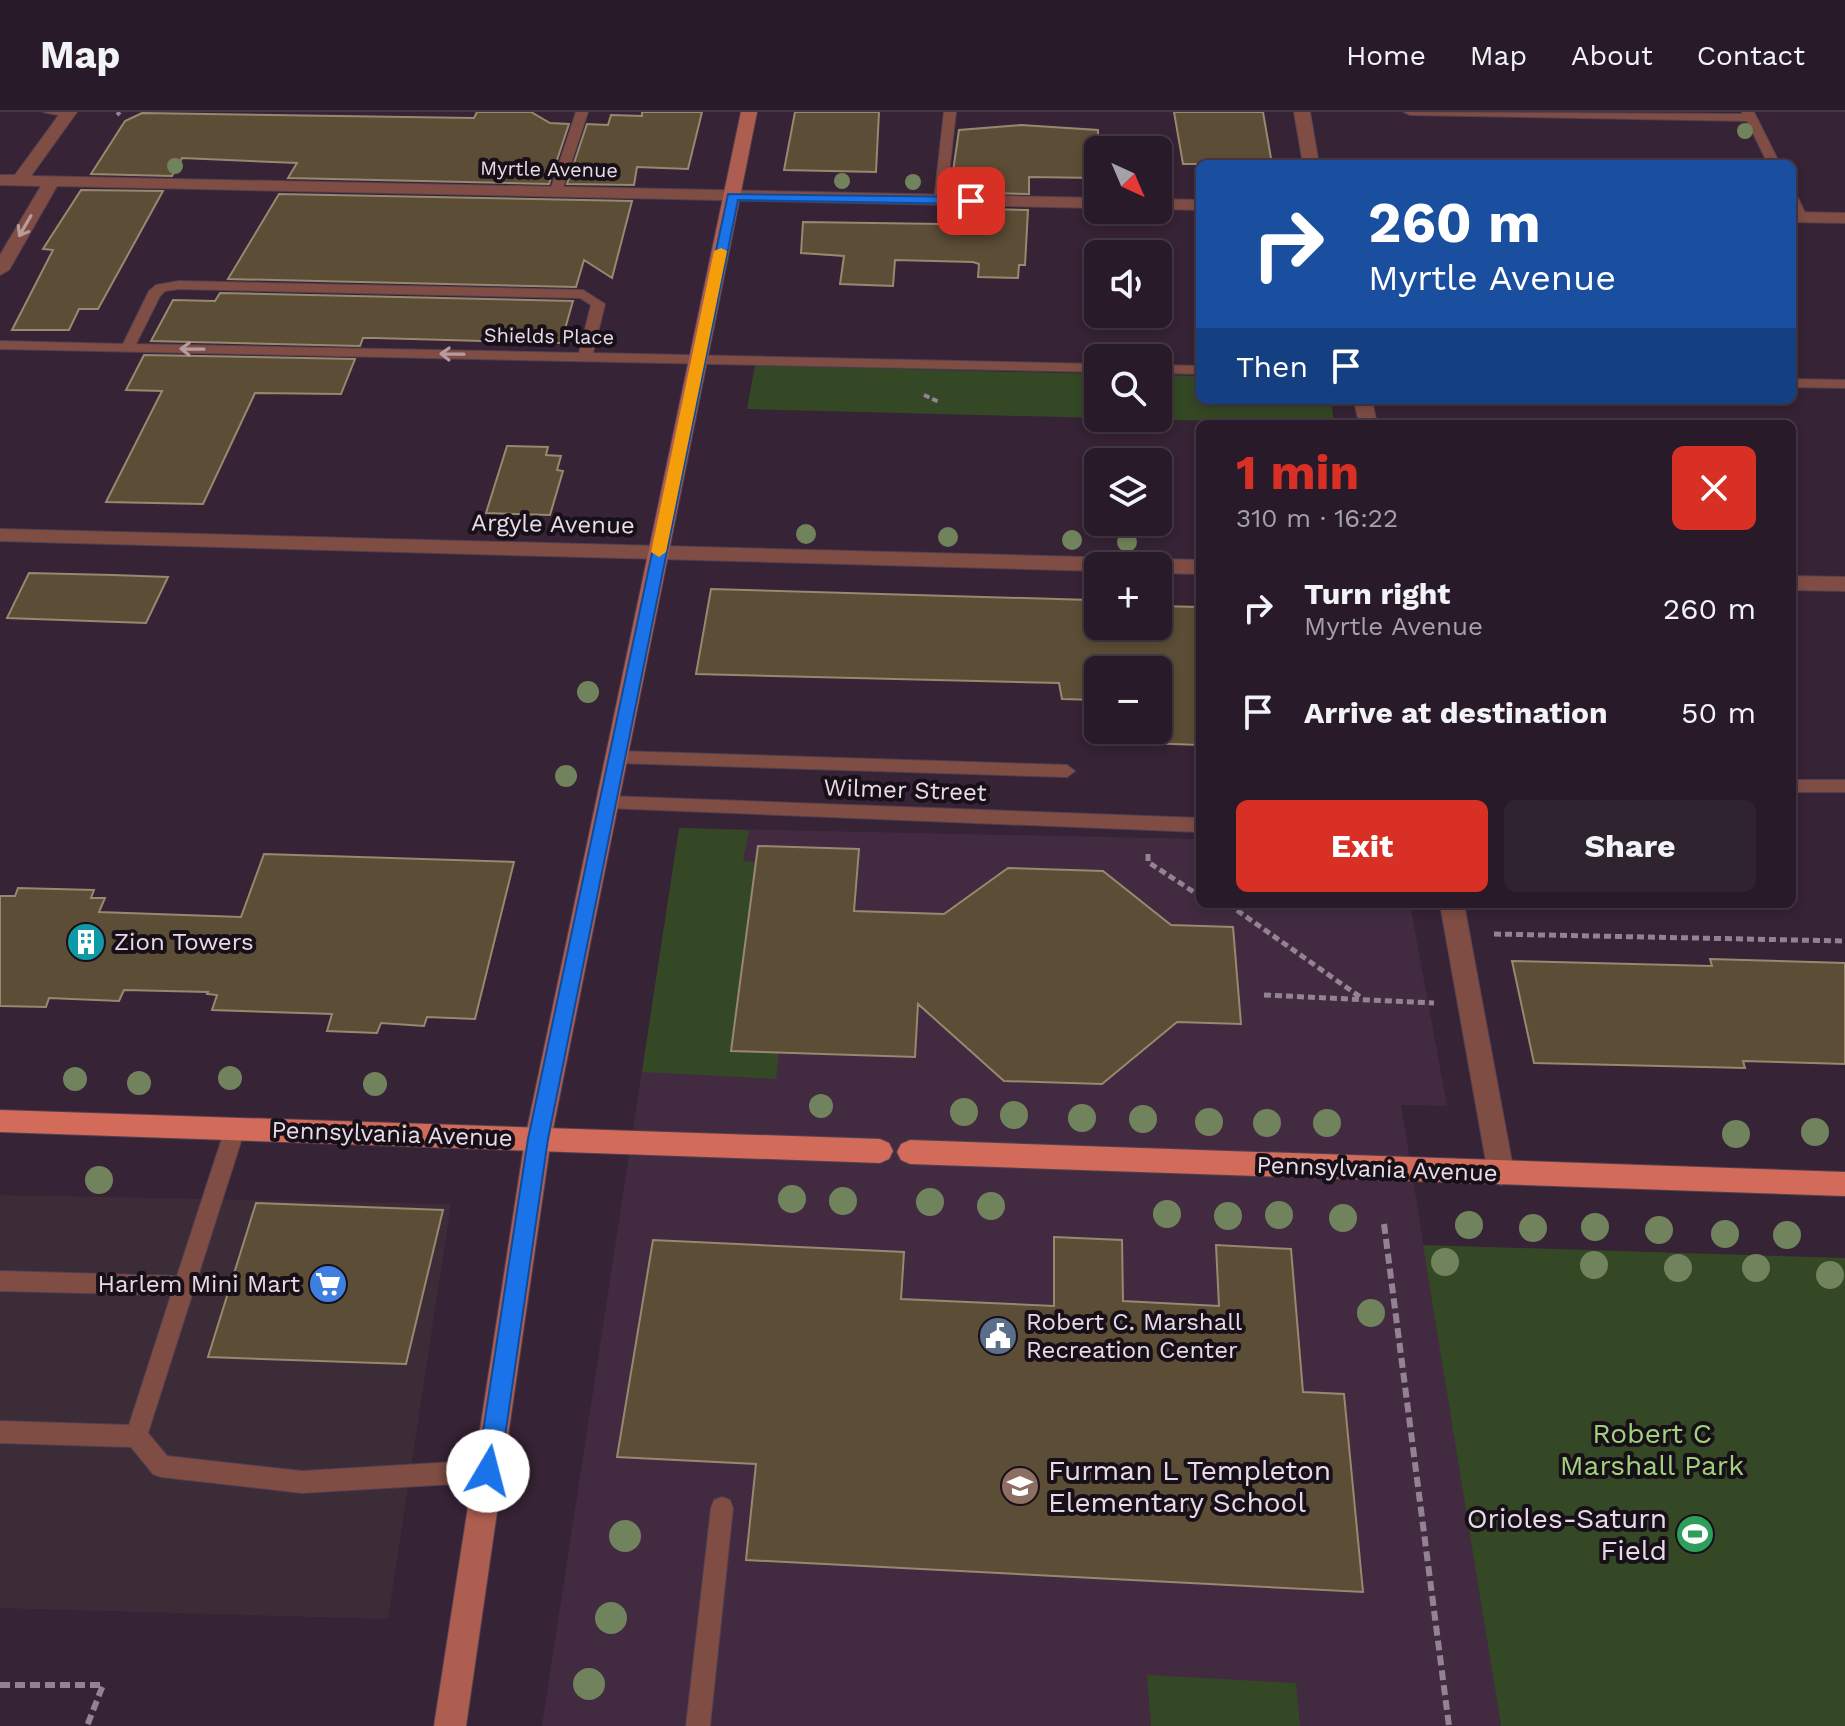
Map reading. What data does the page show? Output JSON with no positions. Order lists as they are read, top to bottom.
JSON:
{
  "streets": {
    "main road": ["Pennsylvania Avenue"],
    "street": ["Myrtle Avenue", "Argyle Avenue"],
    "lane": ["Shields Place", "Wilmer Street"]
  },
  "one_way": ["Shields Place"],
  "parks": ["Robert C Marshall Park"],
  "places": {
    "building": ["Zion Towers"],
    "supermarket": ["Harlem Mini Mart"],
    "public building": ["Robert C. Marshall Recreation Center"],
    "school or university": ["Furman L Templeton Elementary School"],
    "sports": ["Orioles-Saturn Field"]
  },
  "north": "bottom right",
  "page": {
    "header": "Map",
    "nav": [
      "Home",
      "Map",
      "About",
      "Contact"
    ],
    "map_buttons": ["+", "−"],
    "turn": ["260 m", "Myrtle Avenue"],
    "then": "Then",
    "heading": ["1 min", "310 m · 16:22"],
    "list": [
      {
        "name": "Turn right",
        "note": "Myrtle Avenue",
        "value": "260 m"
      },
      {
        "name": "Arrive at destination",
        "value": "50 m"
      }
    ],
    "buttons": ["Exit", "Share"]
  }
}
